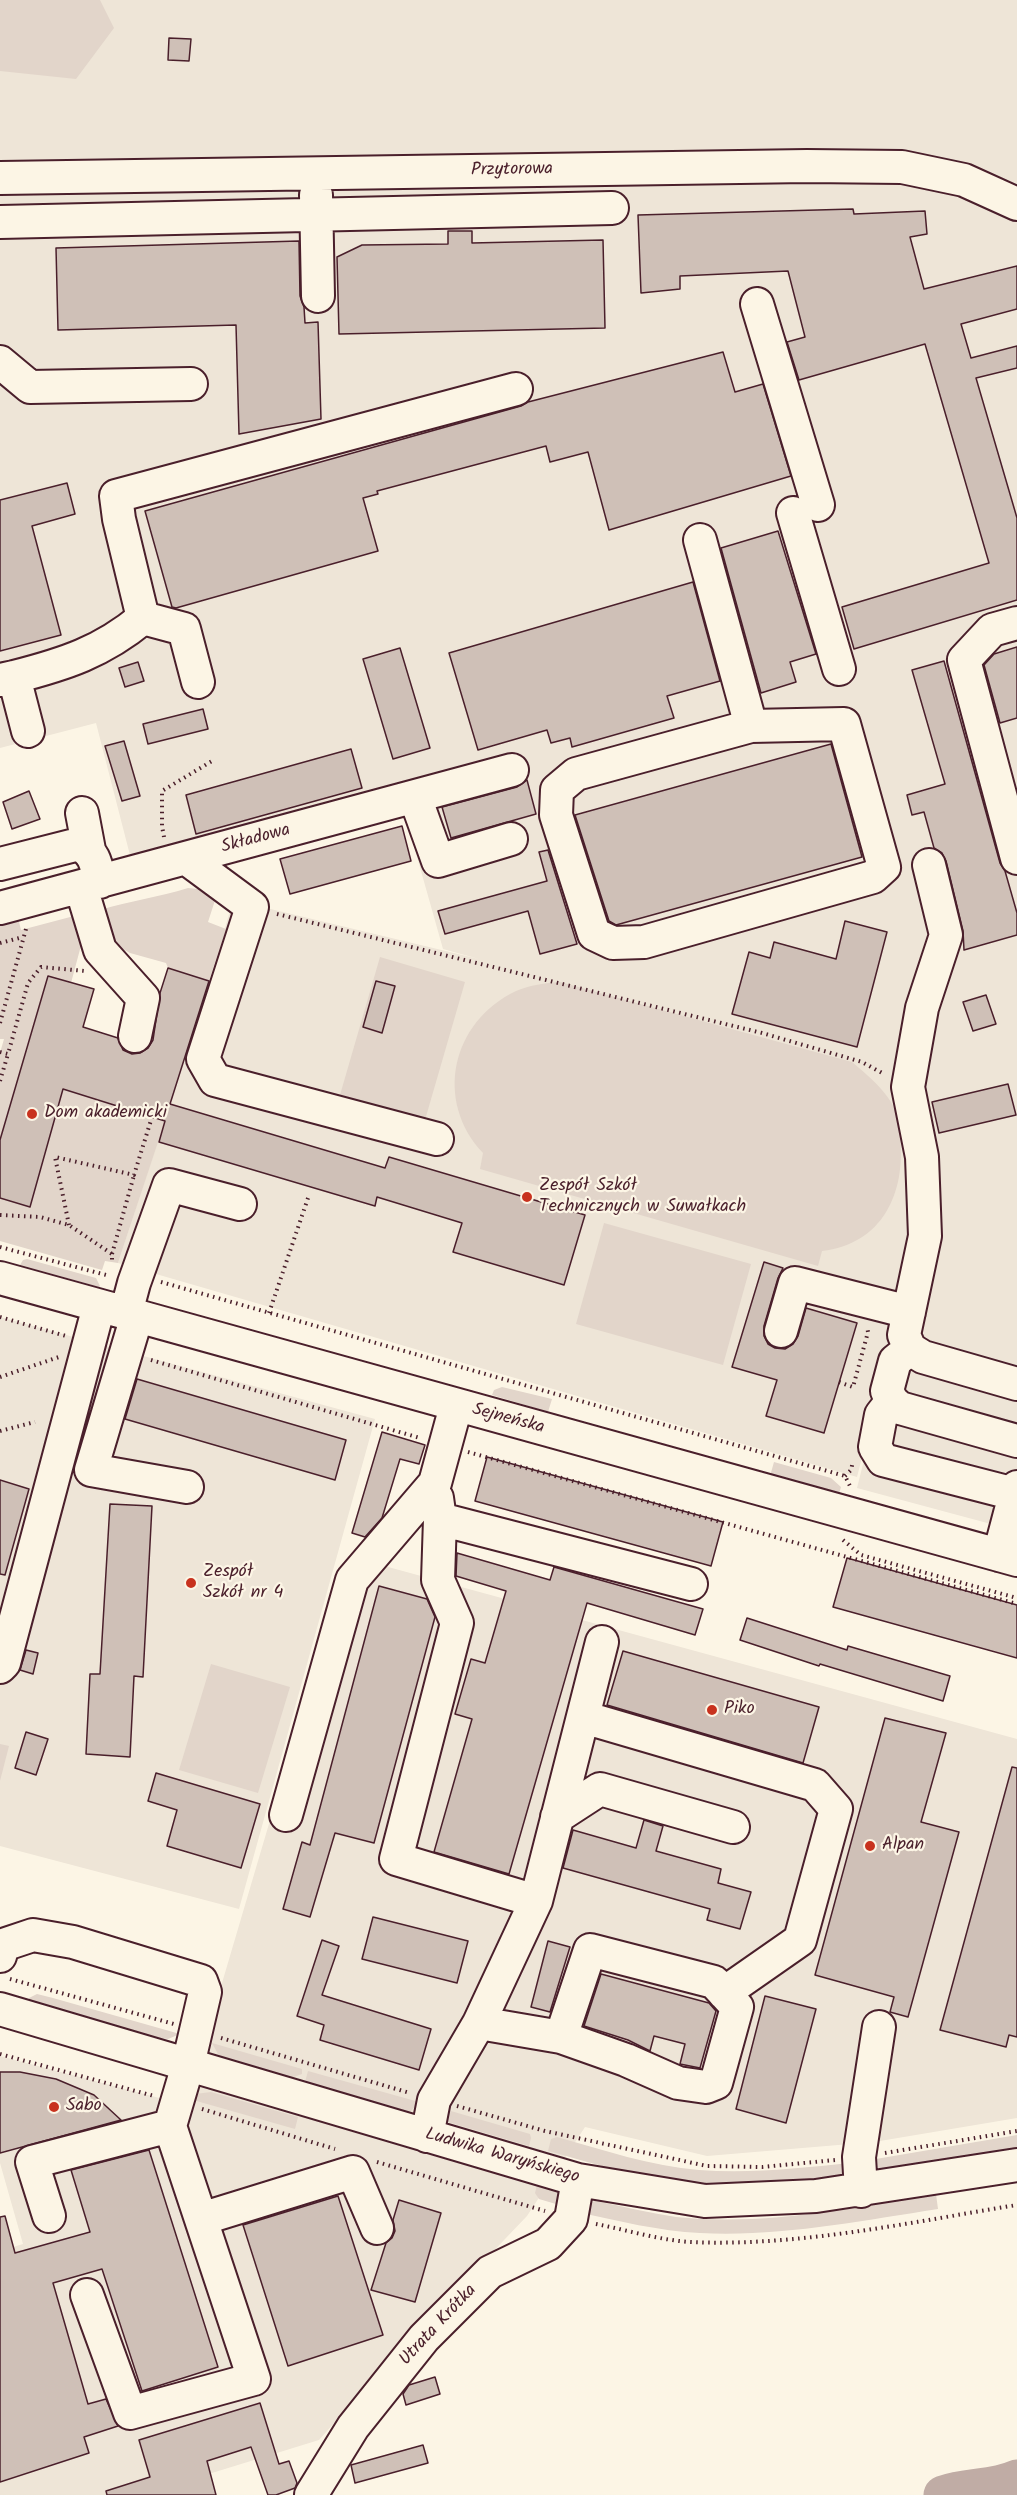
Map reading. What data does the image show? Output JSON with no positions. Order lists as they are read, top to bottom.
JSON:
{
  "streets": {
    "street": [
      "Przytorowa",
      "Składowa",
      "Sejneńska",
      "Ludwika Waryńskiego",
      "Utrata Krótka"
    ]
  },
  "crossings": [
    ["Ludwika Waryńskiego", "Utrata Krótka"]
  ],
  "places": [
    "Dom akademicki",
    "Zespół Szkół Technicznych w Suwałkach",
    "Zespół Szkół nr 4",
    "Piko",
    "Alpan",
    "Sabo"
  ]
}
